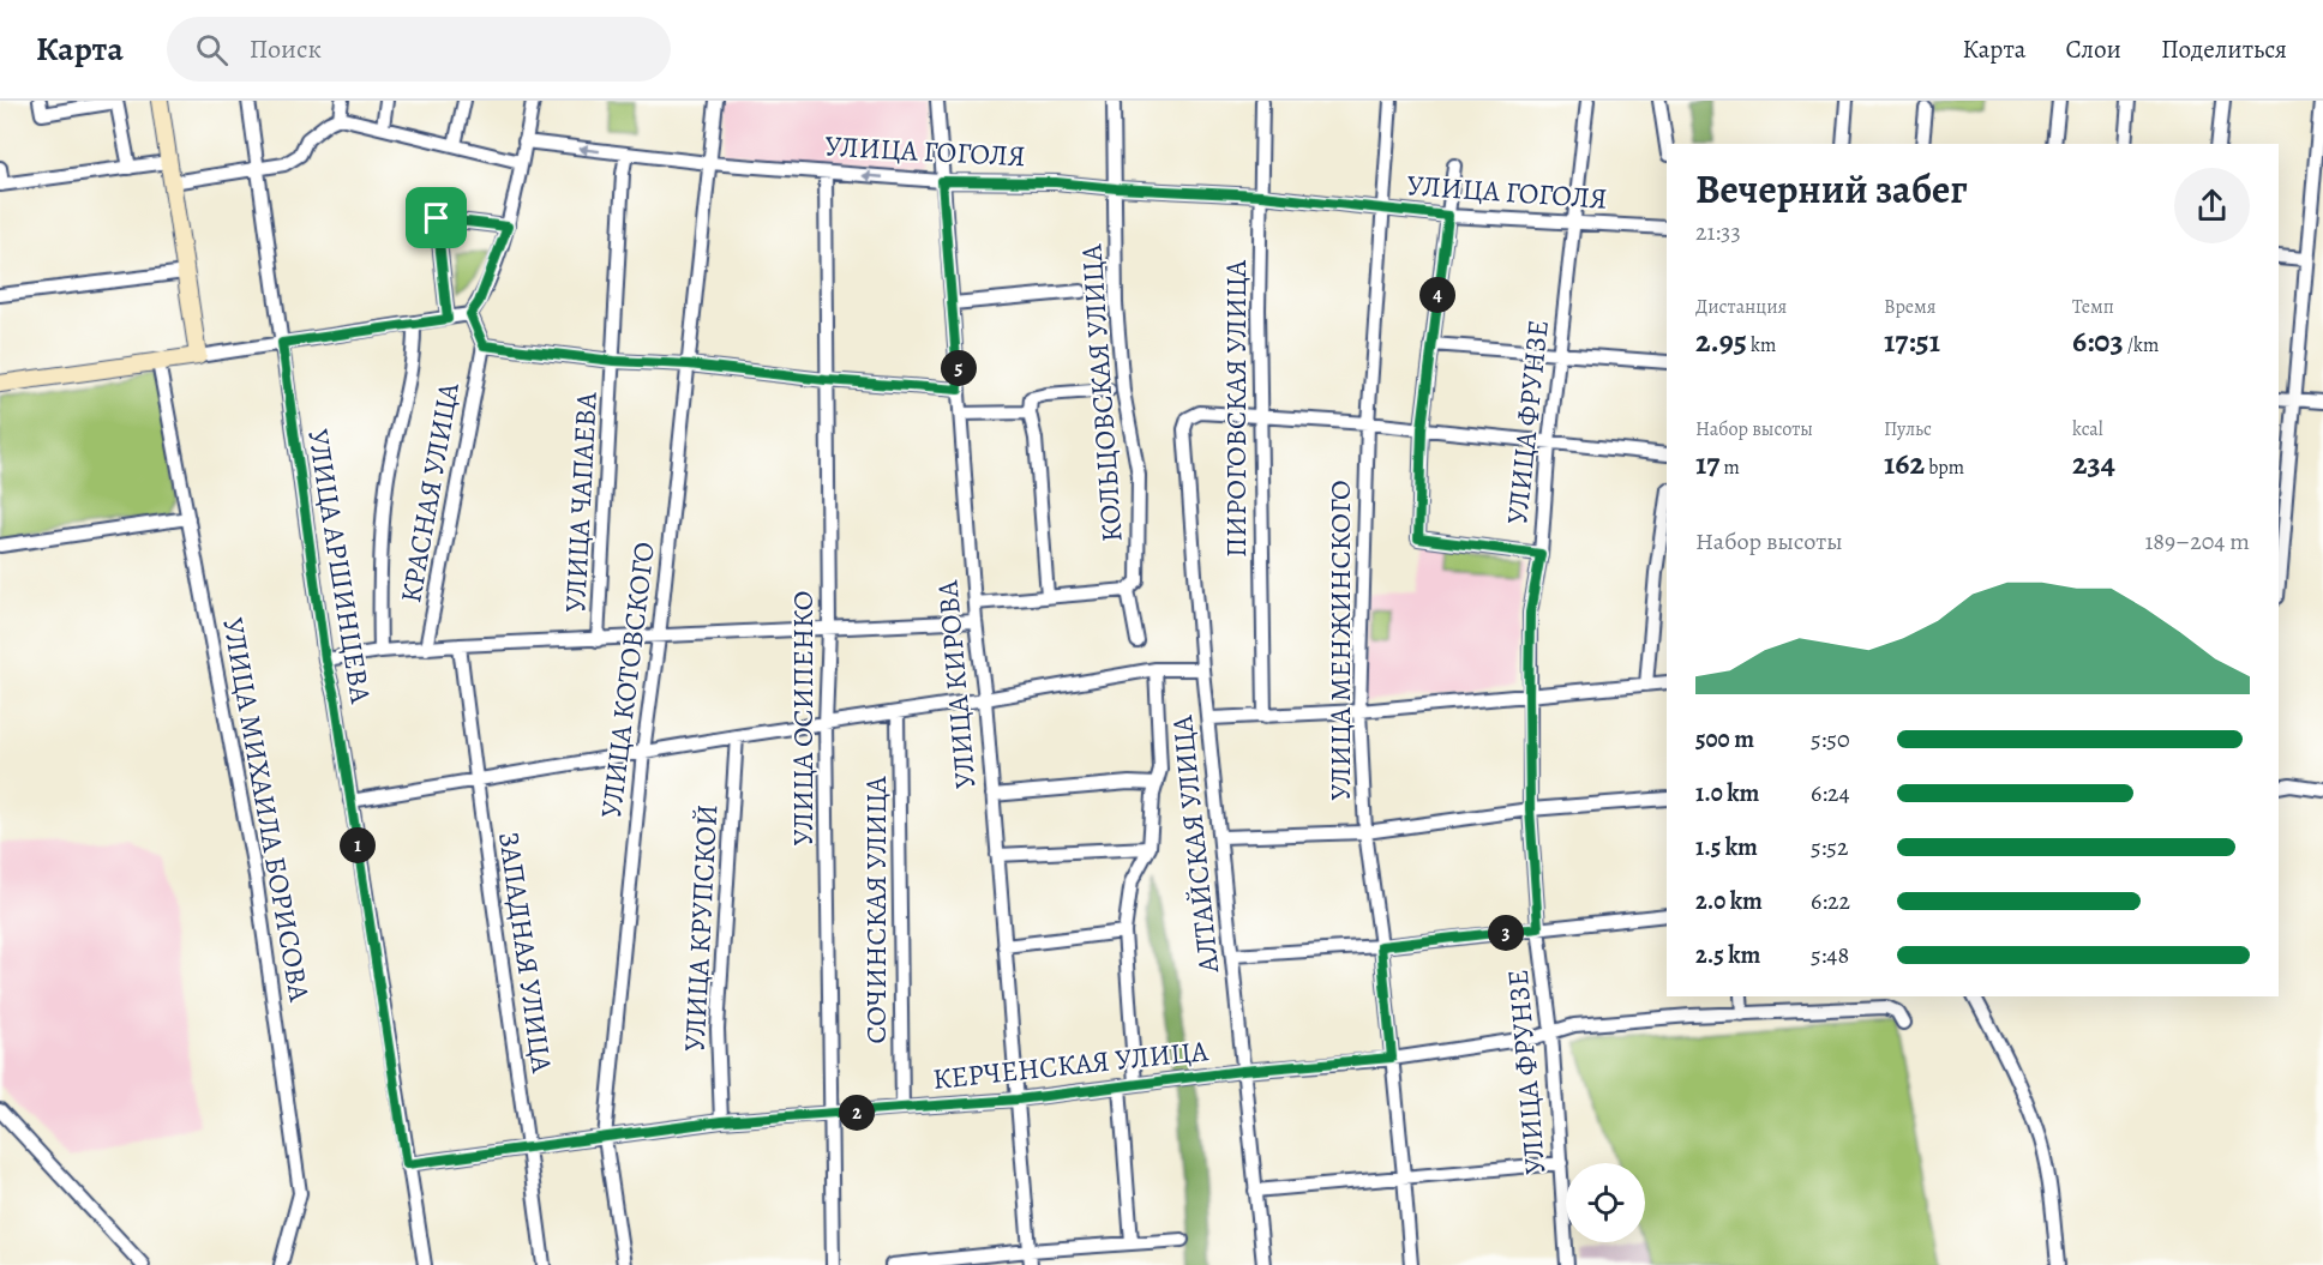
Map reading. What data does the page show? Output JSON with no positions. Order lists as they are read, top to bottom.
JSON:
{
  "streets": {
    "street": [
      "УЛИЦА ГОГОЛЯ",
      "КОЛЬЦОВСКАЯ УЛИЦА",
      "ПИРОГОВСКАЯ УЛИЦА",
      "УЛИЦА ФРУНЗЕ",
      "КРАСНАЯ УЛИЦА",
      "УЛИЦА ЧАПАЕВА",
      "УЛИЦА АРШИНЦЕВА",
      "УЛИЦА МЕНЖИНСКОГО",
      "УЛИЦА КОТОВСКОГО",
      "УЛИЦА КИРОВА",
      "УЛИЦА ОСИПЕНКО",
      "УЛИЦА МИХАИЛА БОРИСОВА",
      "АЛТАЙСКАЯ УЛИЦА",
      "СОЧИНСКАЯ УЛИЦА",
      "УЛИЦА КРУПСКОЙ",
      "ЗАПАДНАЯ УЛИЦА",
      "КЕРЧЕНСКАЯ УЛИЦА"
    ]
  },
  "crossings": [
    ["УЛИЦА ГОГОЛЯ", "КОЛЬЦОВСКАЯ УЛИЦА"],
    ["УЛИЦА ГОГОЛЯ", "ПИРОГОВСКАЯ УЛИЦА"],
    ["УЛИЦА ГОГОЛЯ", "УЛИЦА ФРУНЗЕ"],
    ["УЛИЦА ГОГОЛЯ", "УЛИЦА ЧАПАЕВА"],
    ["УЛИЦА ГОГОЛЯ", "УЛИЦА МЕНЖИНСКОГО"],
    ["УЛИЦА ГОГОЛЯ", "УЛИЦА КОТОВСКОГО"],
    ["УЛИЦА ГОГОЛЯ", "УЛИЦА КИРОВА"],
    ["УЛИЦА ГОГОЛЯ", "УЛИЦА ОСИПЕНКО"],
    ["ПИРОГОВСКАЯ УЛИЦА", "АЛТАЙСКАЯ УЛИЦА"],
    ["УЛИЦА ФРУНЗЕ", "КЕРЧЕНСКАЯ УЛИЦА"],
    ["УЛИЦА АРШИНЦЕВА", "КЕРЧЕНСКАЯ УЛИЦА"],
    ["УЛИЦА МЕНЖИНСКОГО", "КЕРЧЕНСКАЯ УЛИЦА"],
    ["УЛИЦА КОТОВСКОГО", "КЕРЧЕНСКАЯ УЛИЦА"],
    ["УЛИЦА КИРОВА", "КЕРЧЕНСКАЯ УЛИЦА"],
    ["УЛИЦА ОСИПЕНКО", "КЕРЧЕНСКАЯ УЛИЦА"],
    ["АЛТАЙСКАЯ УЛИЦА", "КЕРЧЕНСКАЯ УЛИЦА"],
    ["СОЧИНСКАЯ УЛИЦА", "КЕРЧЕНСКАЯ УЛИЦА"],
    ["УЛИЦА КРУПСКОЙ", "КЕРЧЕНСКАЯ УЛИЦА"],
    ["ЗАПАДНАЯ УЛИЦА", "КЕРЧЕНСКАЯ УЛИЦА"]
  ],
  "page": {
    "header": "Карта",
    "search": "Поиск",
    "nav": ["Карта", "Слои", "Поделиться"],
    "heading": ["Вечерний забег", "21:33"],
    "stats": [
      ["Дистанция", "2.95 km"],
      ["Время", "17:51"],
      ["Темп", "6:03 /km"],
      ["Набор высоты", "17 m"],
      ["Пульс", "162 bpm"],
      ["kcal", "234"]
    ],
    "pins": [
      "4",
      "5",
      "1",
      "3",
      "2"
    ],
    "chart": ["Набор высоты", "189–204 m"],
    "list": [
      {
        "name": "500 m",
        "note": "5:50"
      },
      {
        "name": "1.0 km",
        "note": "6:24"
      },
      {
        "name": "1.5 km",
        "note": "5:52"
      },
      {
        "name": "2.0 km",
        "note": "6:22"
      },
      {
        "name": "2.5 km",
        "note": "5:48"
      }
    ]
  }
}
